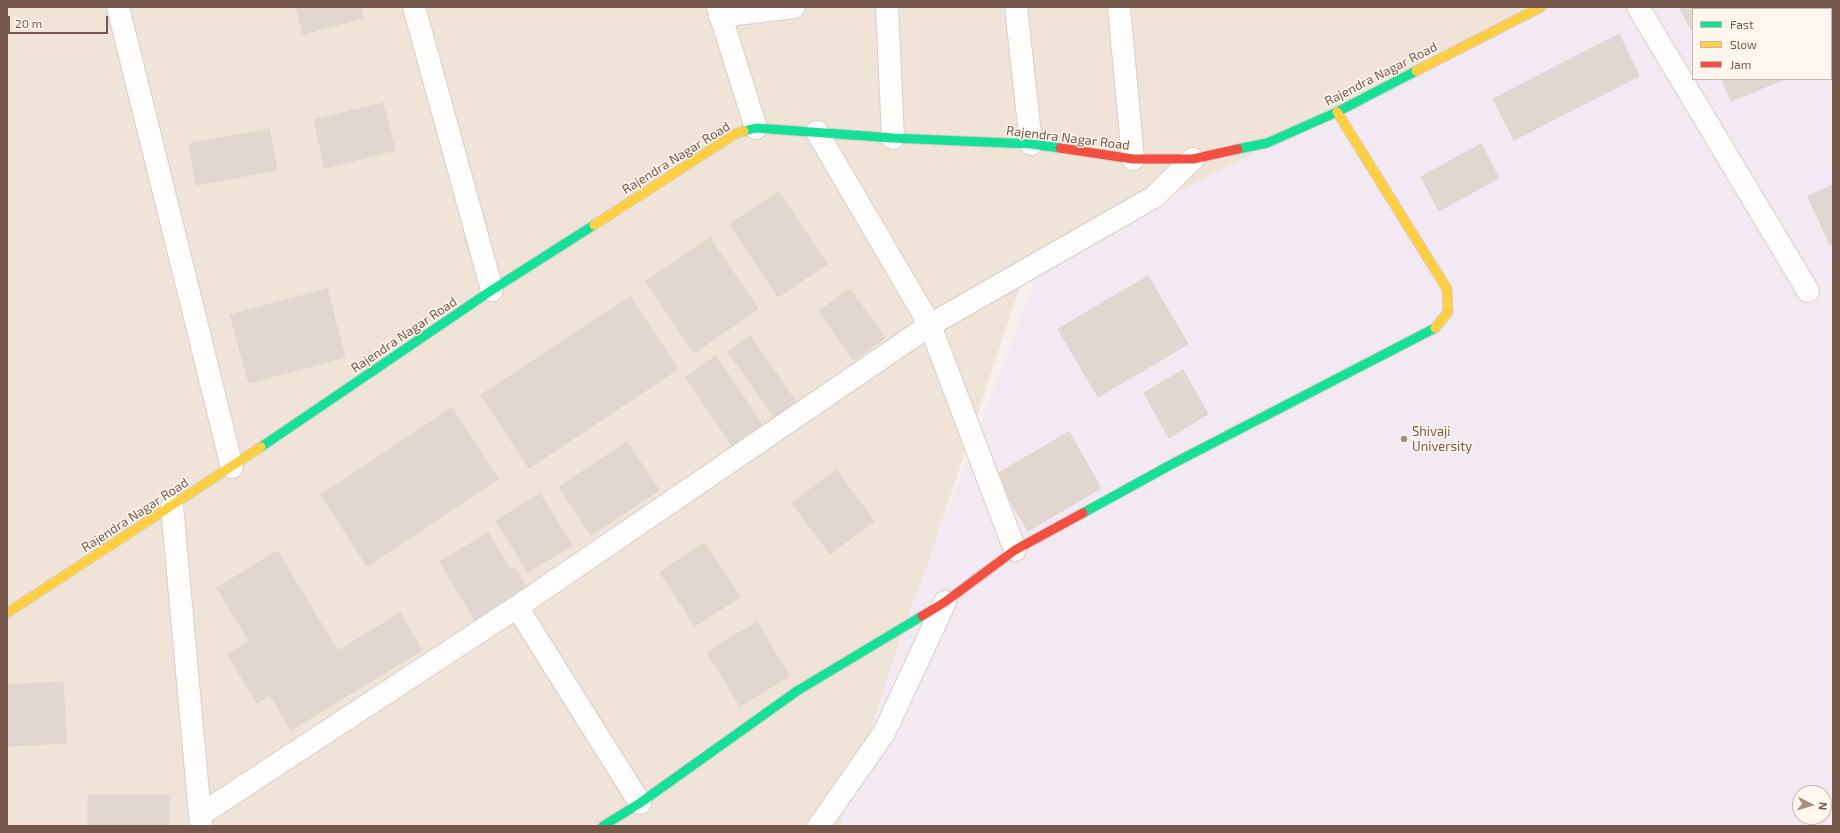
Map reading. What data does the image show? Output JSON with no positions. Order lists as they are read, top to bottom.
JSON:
{
  "streets": {
    "street": ["Rajendra Nagar Road"]
  },
  "places": ["Shivaji University"],
  "legend": ["Fast", "Slow", "Jam"],
  "scale_bar": "20 m",
  "north": "right"
}
